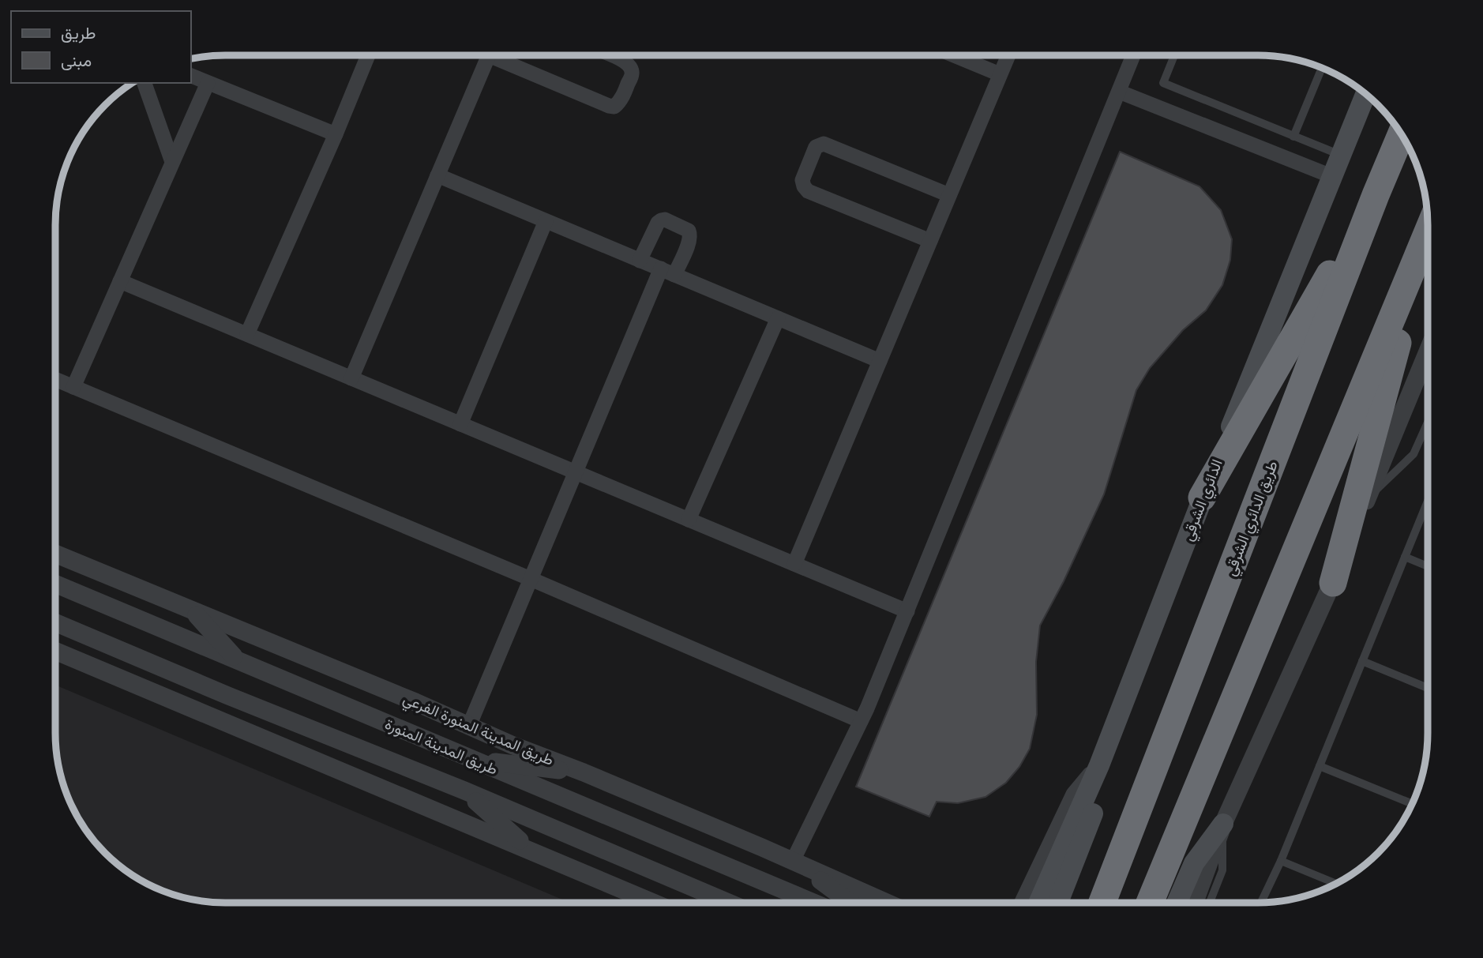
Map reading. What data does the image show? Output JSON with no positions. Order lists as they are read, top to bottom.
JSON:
{
  "streets": {
    "highway": ["طريق الدائري الشرقي"],
    "main road": ["الدائري الشرقي"],
    "street": ["طريق المدينة المنورة الفرعي", "طريق المدينة المنورة"]
  },
  "legend": ["طريق", "مبنى"]
}
